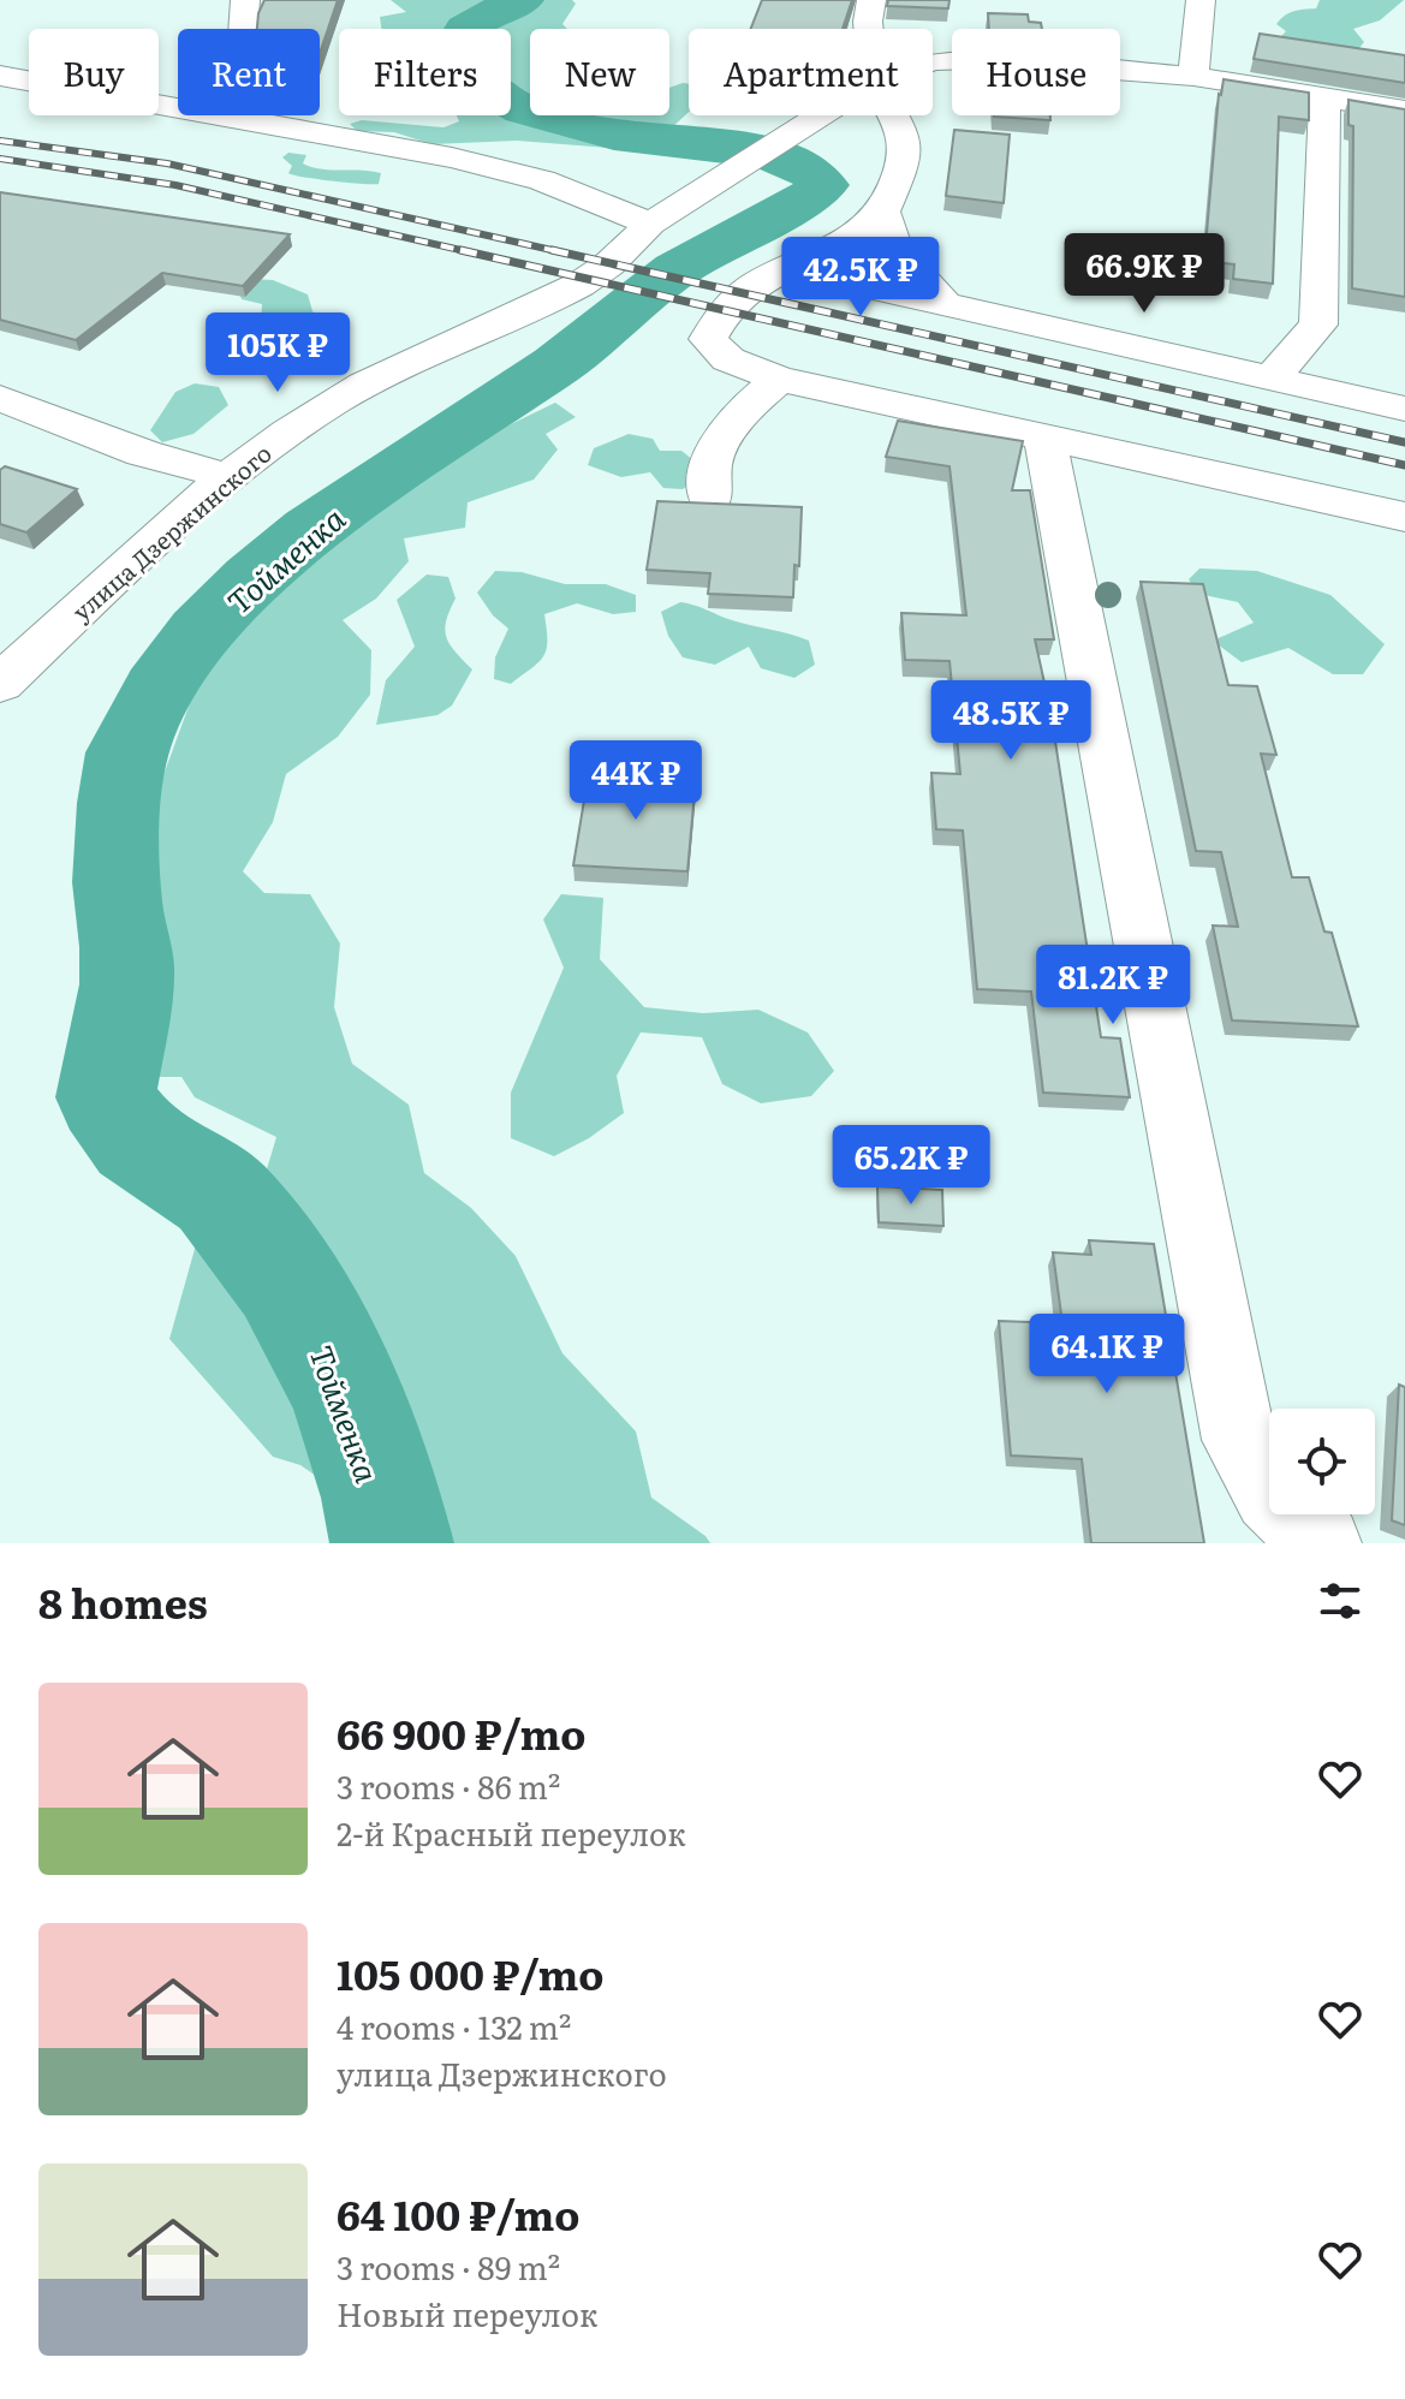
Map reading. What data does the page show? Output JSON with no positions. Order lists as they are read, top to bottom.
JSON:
{
  "streets": {
    "street": ["улица Дзержинского"]
  },
  "water": ["Тойменка"],
  "page": {
    "chip": [
      "Buy",
      "Rent",
      "Filters",
      "New",
      "Apartment",
      "House"
    ],
    "price": [
      "66.9K ₽",
      "42.5K ₽",
      "105K ₽",
      "48.5K ₽",
      "44K ₽",
      "81.2K ₽",
      "65.2K ₽",
      "64.1K ₽"
    ],
    "heading": "8 homes",
    "list": [
      {
        "name": "66 900 ₽/mo",
        "note": "3 rooms · 86 m² · 2-й Красный переулок"
      },
      {
        "name": "105 000 ₽/mo",
        "note": "4 rooms · 132 m² · улица Дзержинского"
      },
      {
        "name": "64 100 ₽/mo",
        "note": "3 rooms · 89 m² · Новый переулок"
      }
    ]
  }
}
